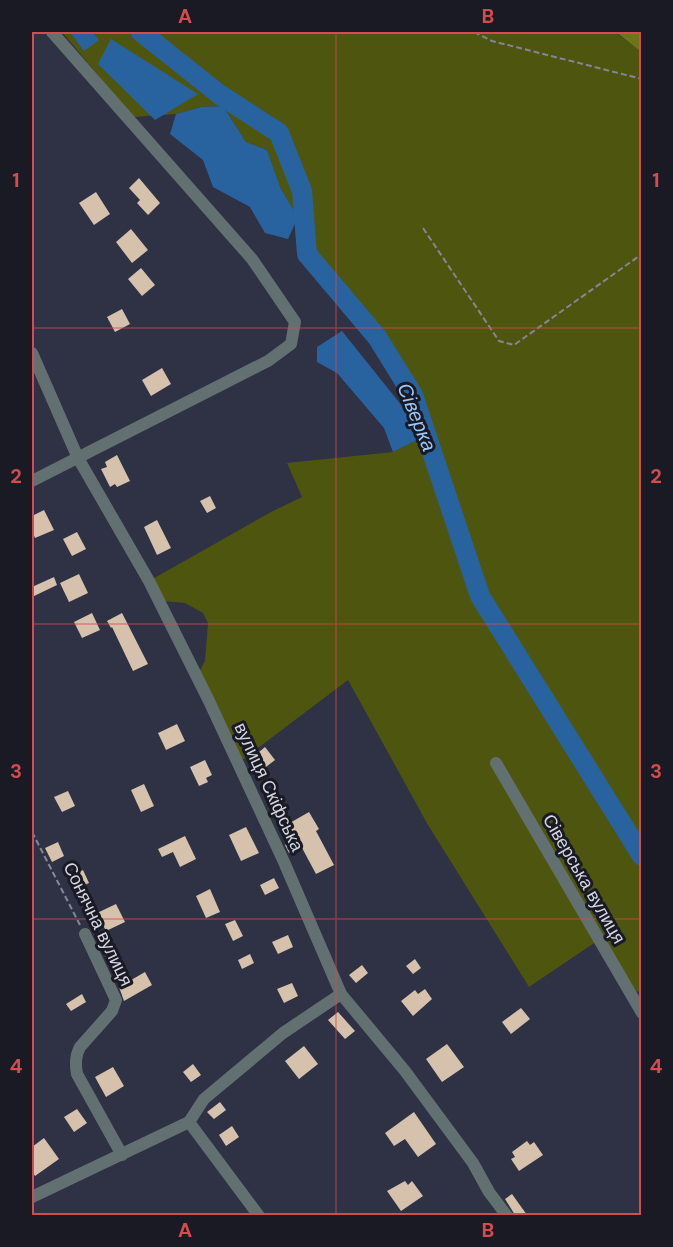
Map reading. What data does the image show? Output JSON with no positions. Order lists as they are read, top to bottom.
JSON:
{
  "streets": {
    "street": ["вулиця Скіфська", "Сіверська вулиця", "Сонячна вулиця"]
  },
  "water": ["Сіверка"],
  "grid": {
    "columns": ["A", "B"],
    "rows": [
      "1",
      "2",
      "3",
      "4"
    ]
  }
}
